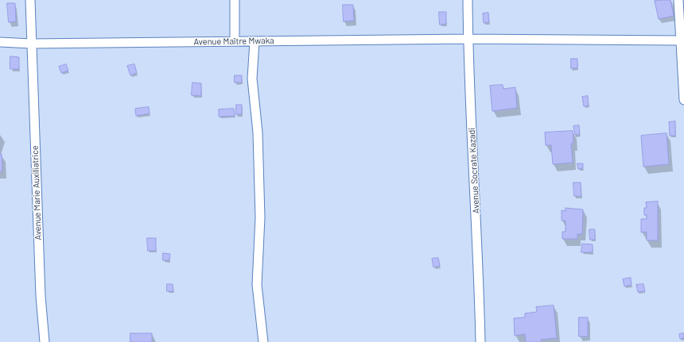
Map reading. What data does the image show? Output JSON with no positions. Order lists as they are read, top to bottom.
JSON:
{
  "streets": {
    "street": ["Avenue Maître Mwaka", "Avenue Socrate Kazadi", "Avenue Marie Auxiliatrice"]
  },
  "crossings": [
    ["Avenue Maître Mwaka", "Avenue Socrate Kazadi"],
    ["Avenue Maître Mwaka", "Avenue Marie Auxiliatrice"]
  ]
}
